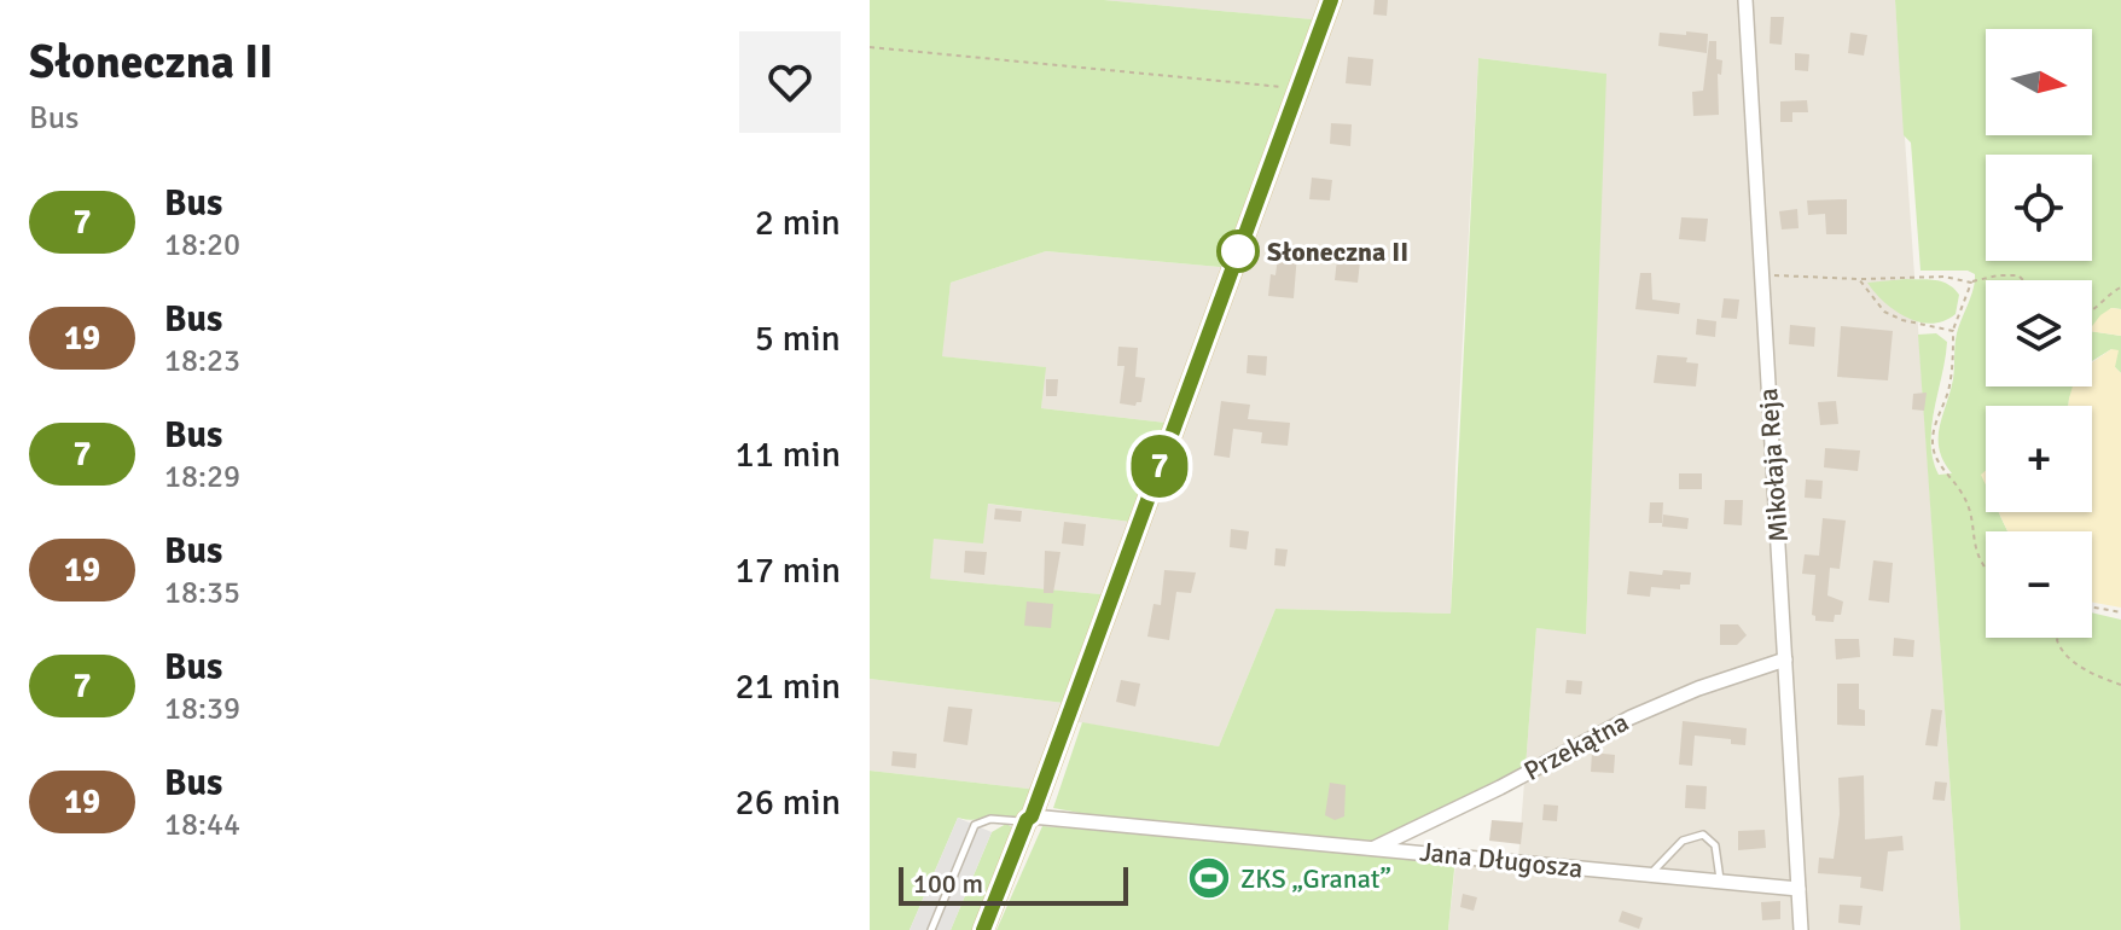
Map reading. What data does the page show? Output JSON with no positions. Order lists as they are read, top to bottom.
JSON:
{
  "streets": {
    "street": ["Mikołaja Reja", "Przekątna", "Jana Długosza"]
  },
  "crossings": [
    ["Mikołaja Reja", "Przekątna"],
    ["Mikołaja Reja", "Jana Długosza"],
    ["Przekątna", "Jana Długosza"]
  ],
  "places": {
    "other": ["Słoneczna II"],
    "sports": ["ZKS „Granat”"]
  },
  "lines": ["bus line 7"],
  "scale_bar": "100 m",
  "north": "right",
  "page": {
    "heading": ["Słoneczna II", "Bus"],
    "on_map": "7",
    "map_buttons": ["+", "−"],
    "list": [
      {
        "mark": "7",
        "name": "Bus",
        "note": "18:20",
        "value": "2 min"
      },
      {
        "mark": "19",
        "name": "Bus",
        "note": "18:23",
        "value": "5 min"
      },
      {
        "mark": "7",
        "name": "Bus",
        "note": "18:29",
        "value": "11 min"
      },
      {
        "mark": "19",
        "name": "Bus",
        "note": "18:35",
        "value": "17 min"
      },
      {
        "mark": "7",
        "name": "Bus",
        "note": "18:39",
        "value": "21 min"
      },
      {
        "mark": "19",
        "name": "Bus",
        "note": "18:44",
        "value": "26 min"
      }
    ],
    "scale": "100 m"
  }
}
